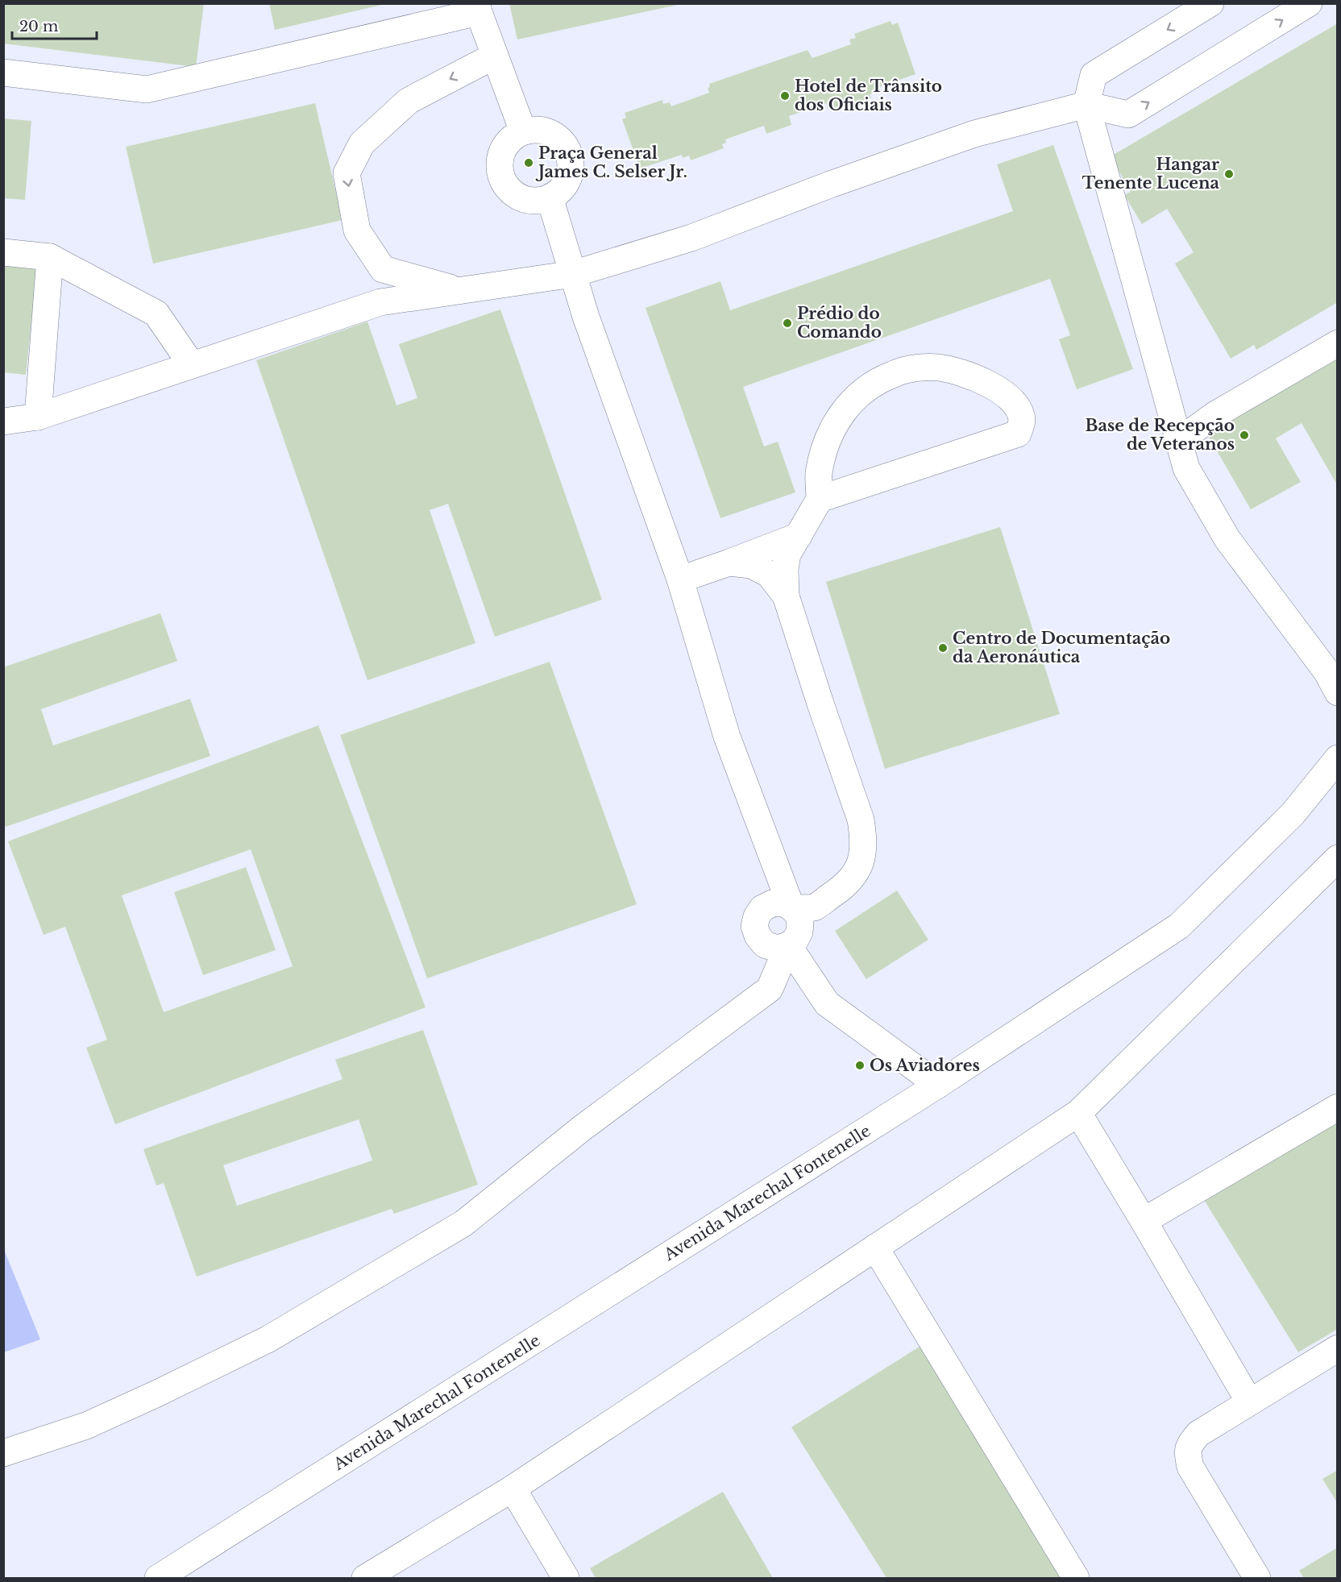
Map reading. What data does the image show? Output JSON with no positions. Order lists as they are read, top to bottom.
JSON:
{
  "streets": {
    "street": ["Avenida Marechal Fontenelle"]
  },
  "places": [
    "Hotel de Trânsito dos Oficiais",
    "Praça General James C. Selser Jr.",
    "Hangar Tenente Lucena",
    "Prédio do Comando",
    "Base de Recepção de Veteranos",
    "Centro de Documentação da Aeronáutica",
    "Os Aviadores"
  ],
  "scale_bar": "20 m"
}
